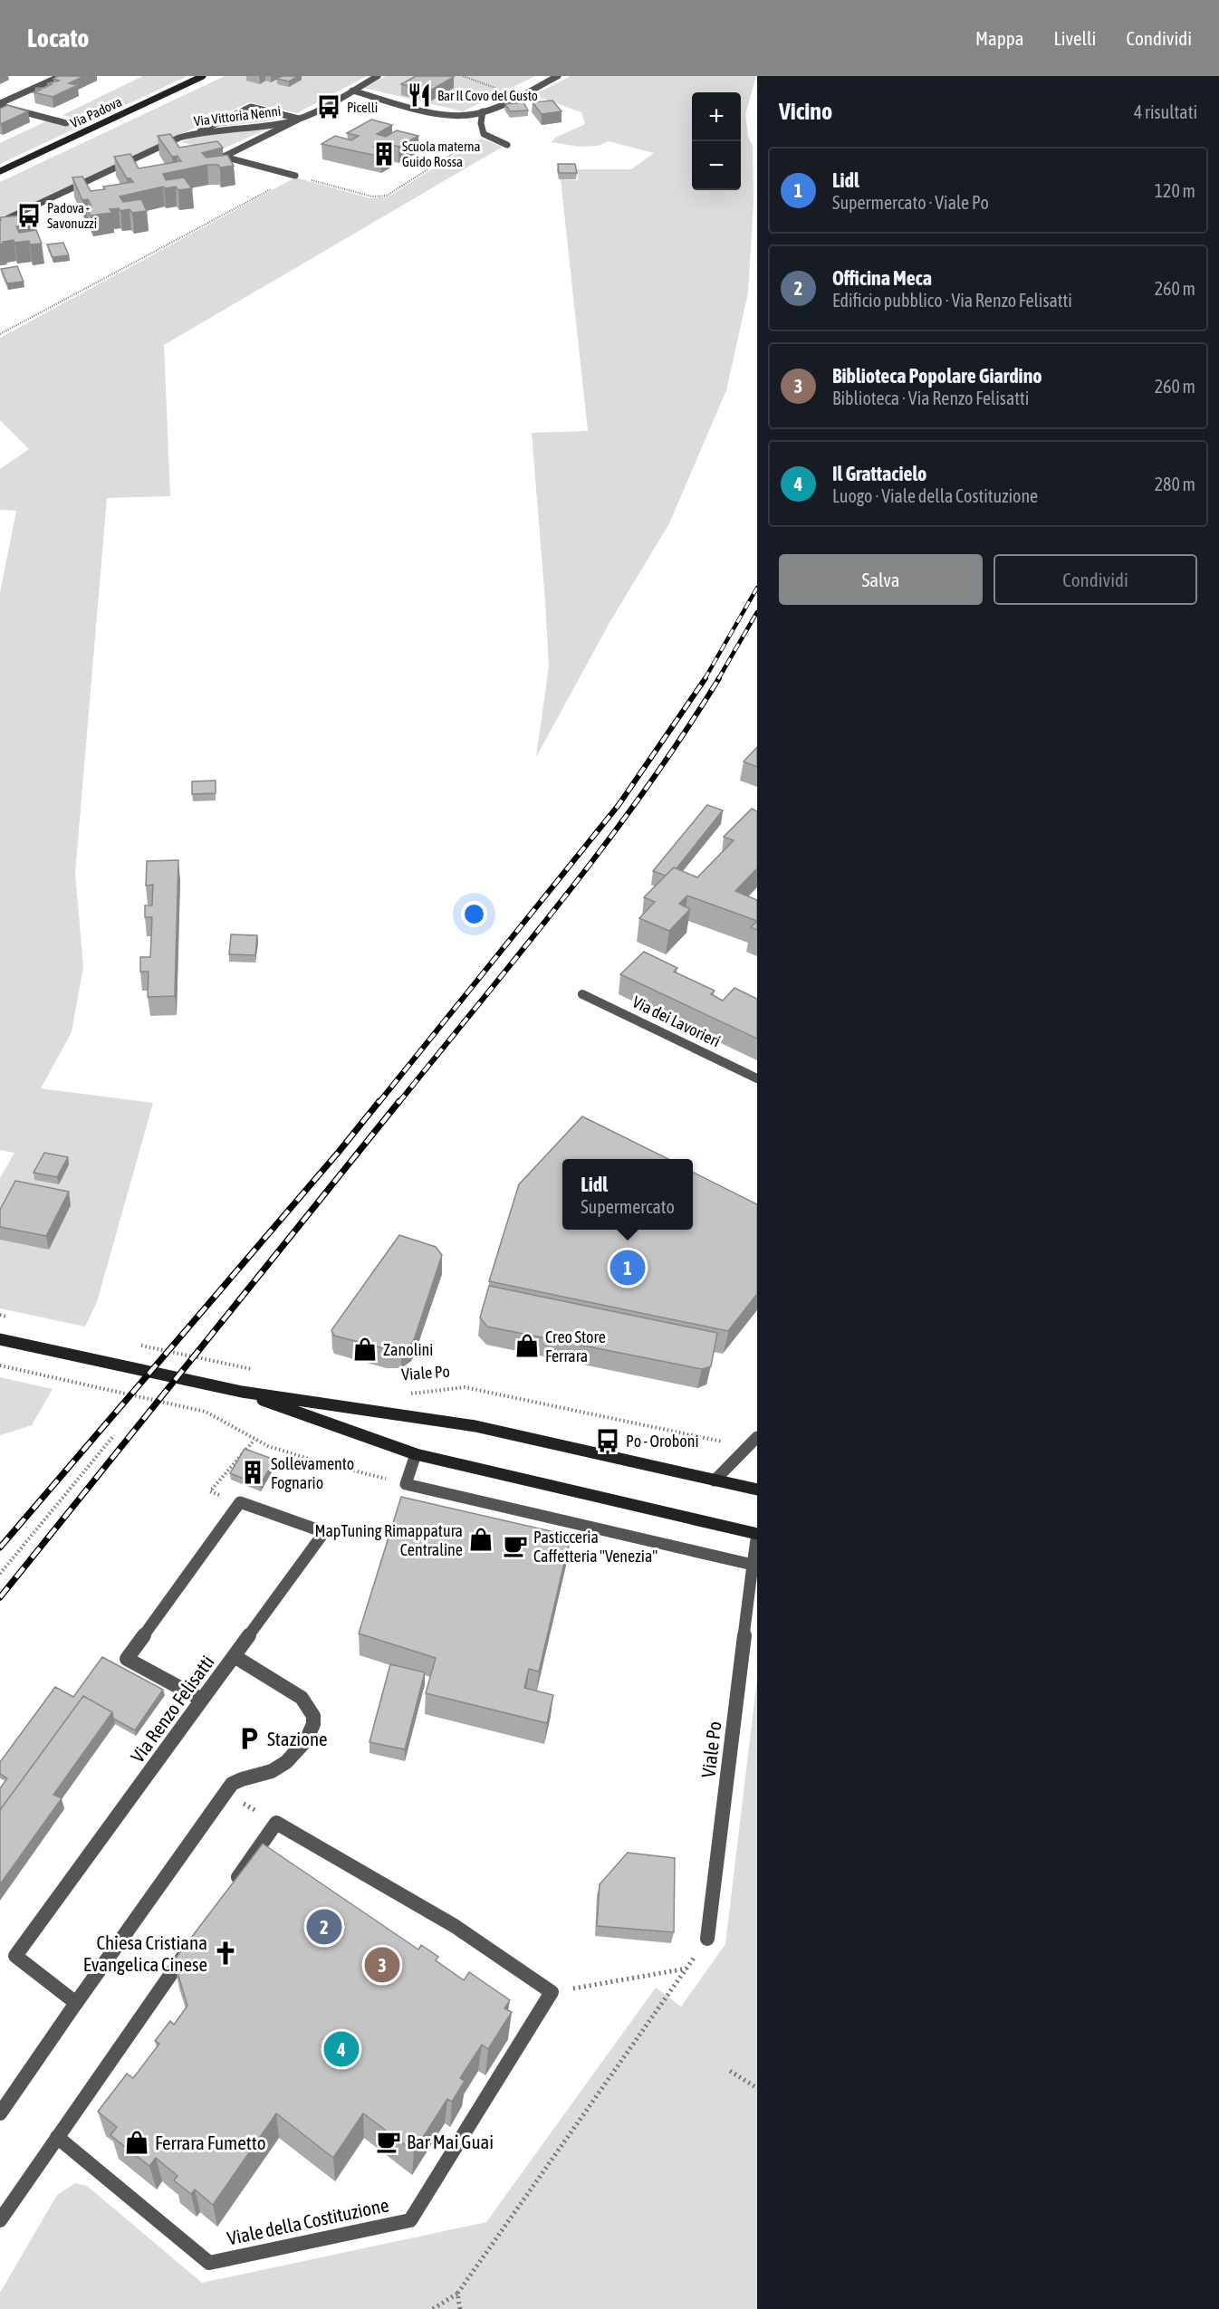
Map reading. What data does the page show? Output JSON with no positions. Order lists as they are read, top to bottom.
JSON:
{
  "streets": {
    "main road": ["Via Padova", "Viale Po"],
    "street": [
      "Via Vittoria Nenni",
      "Via dei Lavorieri",
      "Via Renzo Felisatti",
      "Viale della Costituzione"
    ]
  },
  "places": {
    "restaurant": ["Bar Il Covo del Gusto"],
    "bus stop": ["Picelli", "Padova - Savonuzzi", "Po - Oroboni"],
    "building": ["Scuola materna Guido Rossa", "Sollevamento Fognario"],
    "shop": [
      "Creo Store Ferrara",
      "Zanolini",
      "MapTuning Rimappatura Centraline",
      "Ferrara Fumetto"
    ],
    "cafe": ["Pasticceria Caffetteria \"Venezia\"", "Bar Mai Guai"],
    "parking": ["Stazione"],
    "church": ["Chiesa Cristiana Evangelica Cinese"]
  },
  "page": {
    "header": "Locato",
    "nav": ["Mappa", "Livelli", "Condividi"],
    "heading": ["Vicino", "4 risultati"],
    "map_buttons": ["+", "−"],
    "list": [
      {
        "mark": "1",
        "name": "Lidl",
        "note": "Supermercato · Viale Po",
        "value": "120 m"
      },
      {
        "mark": "2",
        "name": "Officina Meca",
        "note": "Edificio pubblico · Via Renzo Felisatti",
        "value": "260 m"
      },
      {
        "mark": "3",
        "name": "Biblioteca Popolare Giardino",
        "note": "Biblioteca · Via Renzo Felisatti",
        "value": "260 m"
      },
      {
        "mark": "4",
        "name": "Il Grattacielo",
        "note": "Luogo · Viale della Costituzione",
        "value": "280 m"
      }
    ],
    "buttons": ["Salva", "Condividi"],
    "popup": ["Lidl", "Supermercato"],
    "pins": [
      "1",
      "2",
      "3",
      "4"
    ]
  }
}
